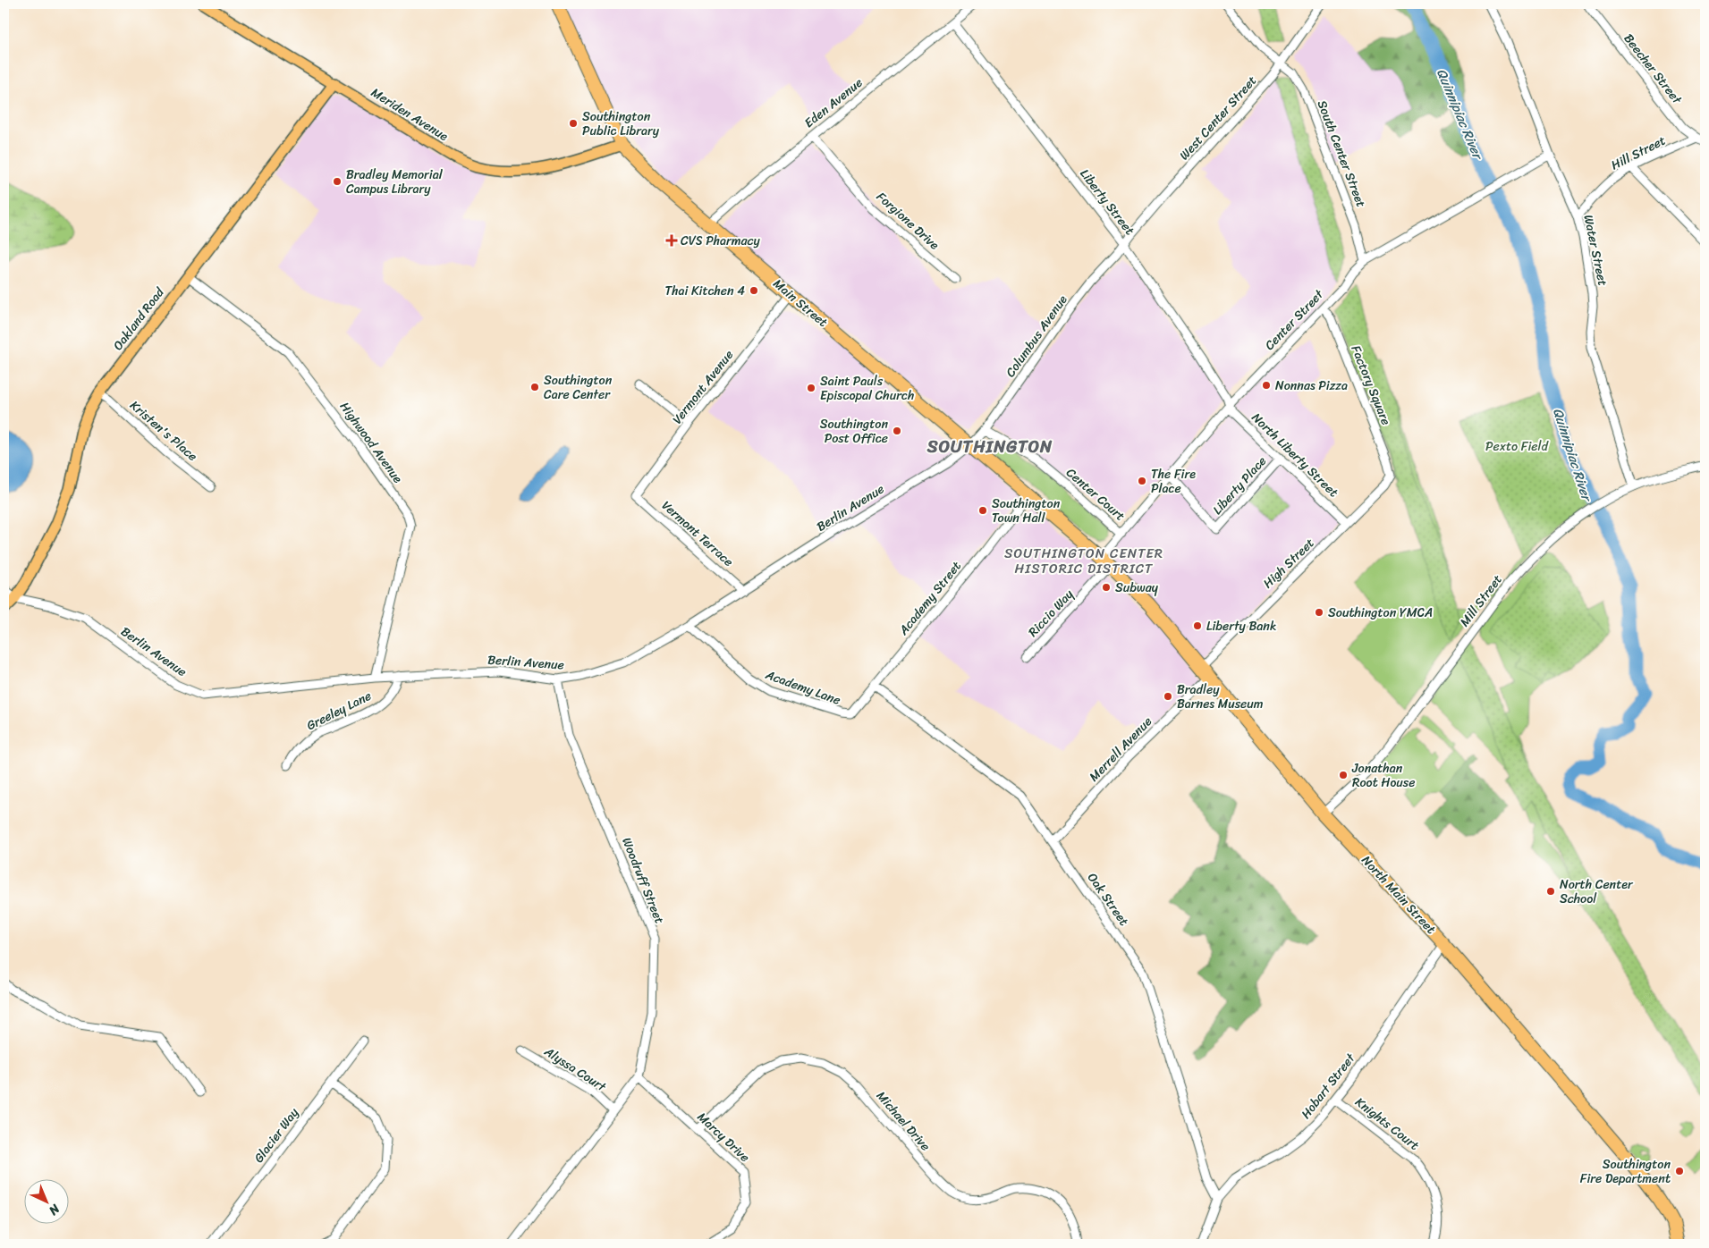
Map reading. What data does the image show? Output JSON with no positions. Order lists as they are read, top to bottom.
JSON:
{
  "streets": {
    "highway": ["Main Street", "North Main Street"],
    "main road": ["Meriden Avenue", "Oakland Road"],
    "street": [
      "Beecher Street",
      "Eden Avenue",
      "West Center Street",
      "Hill Street",
      "South Center Street",
      "Liberty Street",
      "Forgione Drive",
      "Water Street",
      "Center Street",
      "Columbus Avenue",
      "Factory Square",
      "Vermont Avenue",
      "Kristen's Place",
      "Highwood Avenue",
      "North Liberty Street",
      "Liberty Place",
      "Center Court",
      "Berlin Avenue",
      "Vermont Terrace",
      "High Street",
      "Academy Street",
      "Mill Street",
      "Riccio Way",
      "Academy Lane",
      "Greeley Lane",
      "Merrell Avenue",
      "Woodruff Street",
      "Oak Street",
      "Alyssa Court",
      "Hobart Street",
      "Michael Drive",
      "Knights Court",
      "Glacier Way",
      "Marcy Drive"
    ]
  },
  "crossings": [
    ["Beecher Street", "Hill Street"],
    ["Eden Avenue", "Liberty Street"],
    ["Eden Avenue", "Forgione Drive"],
    ["Eden Avenue", "Main Street"],
    ["Meriden Avenue", "Main Street"],
    ["Meriden Avenue", "Oakland Road"],
    ["West Center Street", "South Center Street"],
    ["West Center Street", "Liberty Street"],
    ["West Center Street", "Columbus Avenue"],
    ["Hill Street", "Water Street"],
    ["South Center Street", "Center Street"],
    ["Liberty Street", "Center Street"],
    ["Liberty Street", "Columbus Avenue"],
    ["Liberty Street", "North Liberty Street"],
    ["Water Street", "Center Street"],
    ["Water Street", "Mill Street"],
    ["Main Street", "Center Street"],
    ["Main Street", "Columbus Avenue"],
    ["Main Street", "Vermont Avenue"],
    ["Main Street", "Berlin Avenue"],
    ["Main Street", "Academy Street"],
    ["Main Street", "North Main Street"],
    ["Oakland Road", "Kristen's Place"],
    ["Oakland Road", "Highwood Avenue"],
    ["Oakland Road", "Berlin Avenue"],
    ["Center Street", "Factory Square"],
    ["Center Street", "North Liberty Street"],
    ["Center Street", "Liberty Place"],
    ["Center Street", "Center Court"],
    ["Center Street", "North Main Street"],
    ["Columbus Avenue", "Center Court"],
    ["Columbus Avenue", "Berlin Avenue"],
    ["Factory Square", "High Street"],
    ["Vermont Avenue", "Vermont Terrace"],
    ["Highwood Avenue", "Berlin Avenue"],
    ["North Liberty Street", "Liberty Place"],
    ["North Liberty Street", "High Street"],
    ["Berlin Avenue", "Vermont Terrace"],
    ["Berlin Avenue", "Academy Lane"],
    ["Berlin Avenue", "Greeley Lane"],
    ["Berlin Avenue", "Woodruff Street"],
    ["High Street", "North Main Street"],
    ["Academy Street", "Academy Lane"],
    ["Academy Street", "Oak Street"],
    ["Mill Street", "North Main Street"],
    ["Riccio Way", "North Main Street"],
    ["Merrell Avenue", "North Main Street"],
    ["Merrell Avenue", "Oak Street"],
    ["Woodruff Street", "Alyssa Court"],
    ["Woodruff Street", "Marcy Drive"],
    ["North Main Street", "Hobart Street"],
    ["Oak Street", "Hobart Street"],
    ["Hobart Street", "Knights Court"],
    ["Michael Drive", "Marcy Drive"]
  ],
  "districts": ["SOUTHINGTON", "SOUTHINGTON CENTER HISTORIC DISTRICT"],
  "water": ["Quinnipiac River"],
  "parks": ["Pexto Field"],
  "places": {
    "other": [
      "Southington Public Library",
      "Bradley Memorial Campus Library",
      "Thai Kitchen 4",
      "Nonnas Pizza",
      "Southington Care Center",
      "Saint Pauls Episcopal Church",
      "Southington Post Office",
      "The Fire Place",
      "Southington Town Hall",
      "Subway",
      "Southington YMCA",
      "Liberty Bank",
      "Bradley Barnes Museum",
      "Jonathan Root House",
      "North Center School",
      "Southington Fire Department"
    ],
    "health": ["CVS Pharmacy"]
  },
  "north": "bottom right"
}
